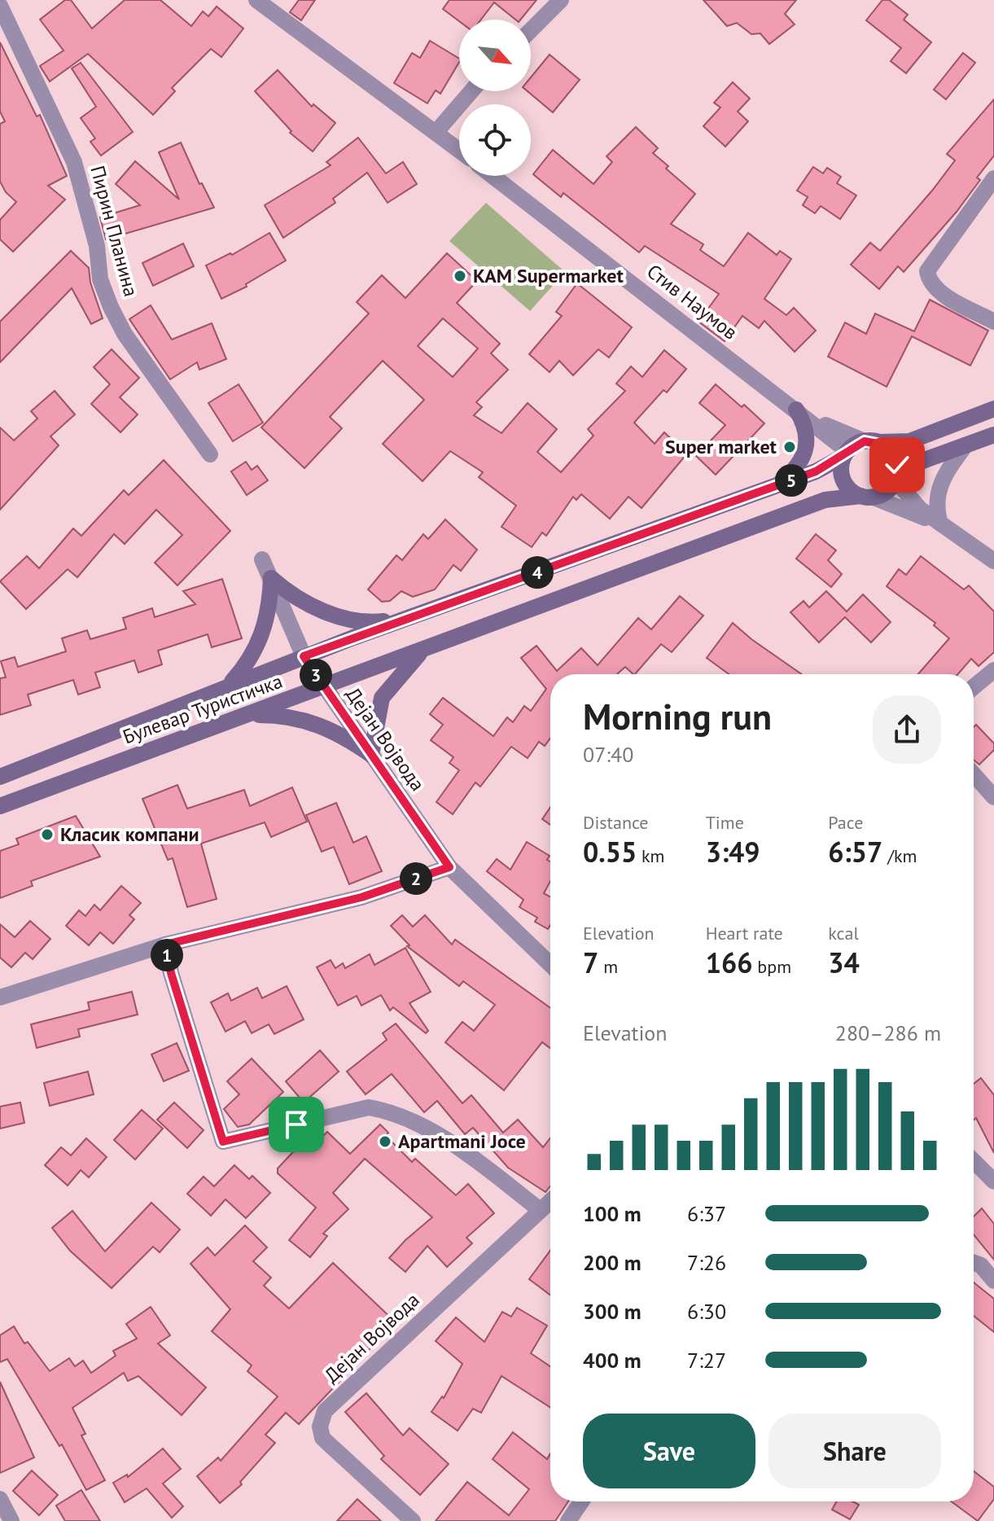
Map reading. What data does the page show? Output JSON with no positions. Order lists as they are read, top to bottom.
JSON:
{
  "streets": {
    "main road": ["Булевар Туристичка"],
    "street": ["Пирин Планина", "Стив Наумов", "Дејан Војвода"]
  },
  "crossings": [
    ["Стив Наумов", "Булевар Туристичка"],
    ["Булевар Туристичка", "Дејан Војвода"]
  ],
  "places": [
    "KAM Supermarket",
    "Super market",
    "Класик компани",
    "Apartmani Joce"
  ],
  "north": "bottom right",
  "page": {
    "pins": [
      "5",
      "4",
      "3",
      "2",
      "1"
    ],
    "heading": ["Morning run", "07:40"],
    "stats": [
      ["Distance", "0.55 km"],
      ["Time", "3:49"],
      ["Pace", "6:57 /km"],
      ["Elevation", "7 m"],
      ["Heart rate", "166 bpm"],
      ["kcal", "34"]
    ],
    "chart": ["Elevation", "280–286 m"],
    "list": [
      {
        "name": "100 m",
        "note": "6:37"
      },
      {
        "name": "200 m",
        "note": "7:26"
      },
      {
        "name": "300 m",
        "note": "6:30"
      },
      {
        "name": "400 m",
        "note": "7:27"
      }
    ],
    "buttons": ["Save", "Share"]
  }
}
